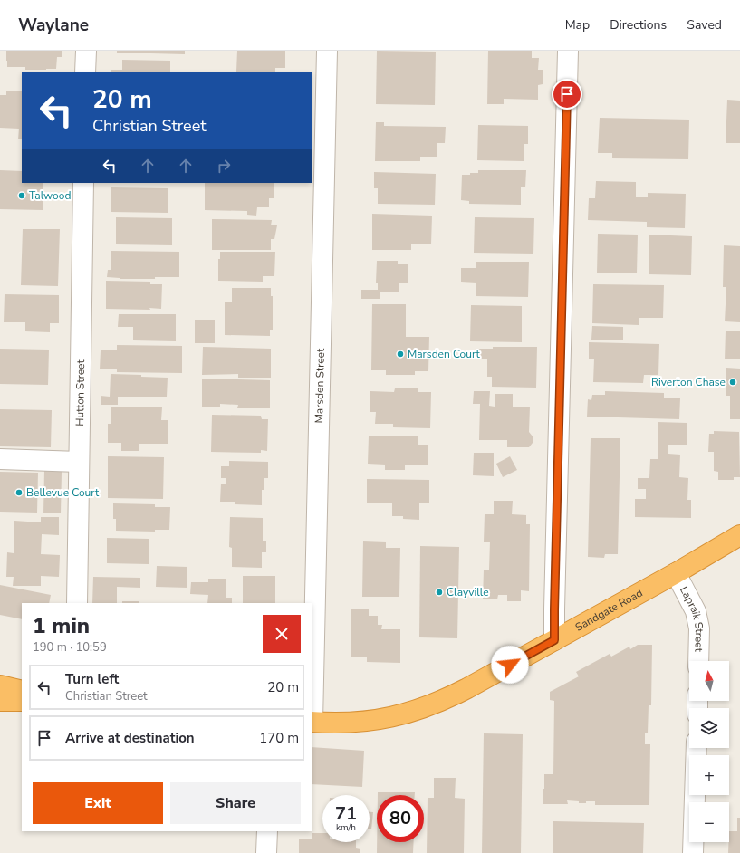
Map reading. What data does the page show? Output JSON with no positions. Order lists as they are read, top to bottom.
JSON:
{
  "streets": {
    "highway": ["Sandgate Road"],
    "street": ["Marsden Street", "Hutton Street", "Lapraik Street"]
  },
  "crossings": [
    ["Marsden Street", "Sandgate Road"],
    ["Sandgate Road", "Lapraik Street"]
  ],
  "places": [
    "Talwood",
    "Marsden Court",
    "Riverton Chase",
    "Bellevue Court",
    "Clayville"
  ],
  "north": "top",
  "page": {
    "header": "Waylane",
    "nav": ["Map", "Directions", "Saved"],
    "turn": ["20 m", "Christian Street"],
    "heading": ["1 min", "190 m · 10:59"],
    "map_buttons": ["+", "−"],
    "list": [
      {
        "name": "Turn left",
        "note": "Christian Street",
        "value": "20 m"
      },
      {
        "name": "Arrive at destination",
        "value": "170 m"
      }
    ],
    "buttons": ["Exit", "Share"],
    "speed": "71 km/h",
    "limit": "80"
  }
}
